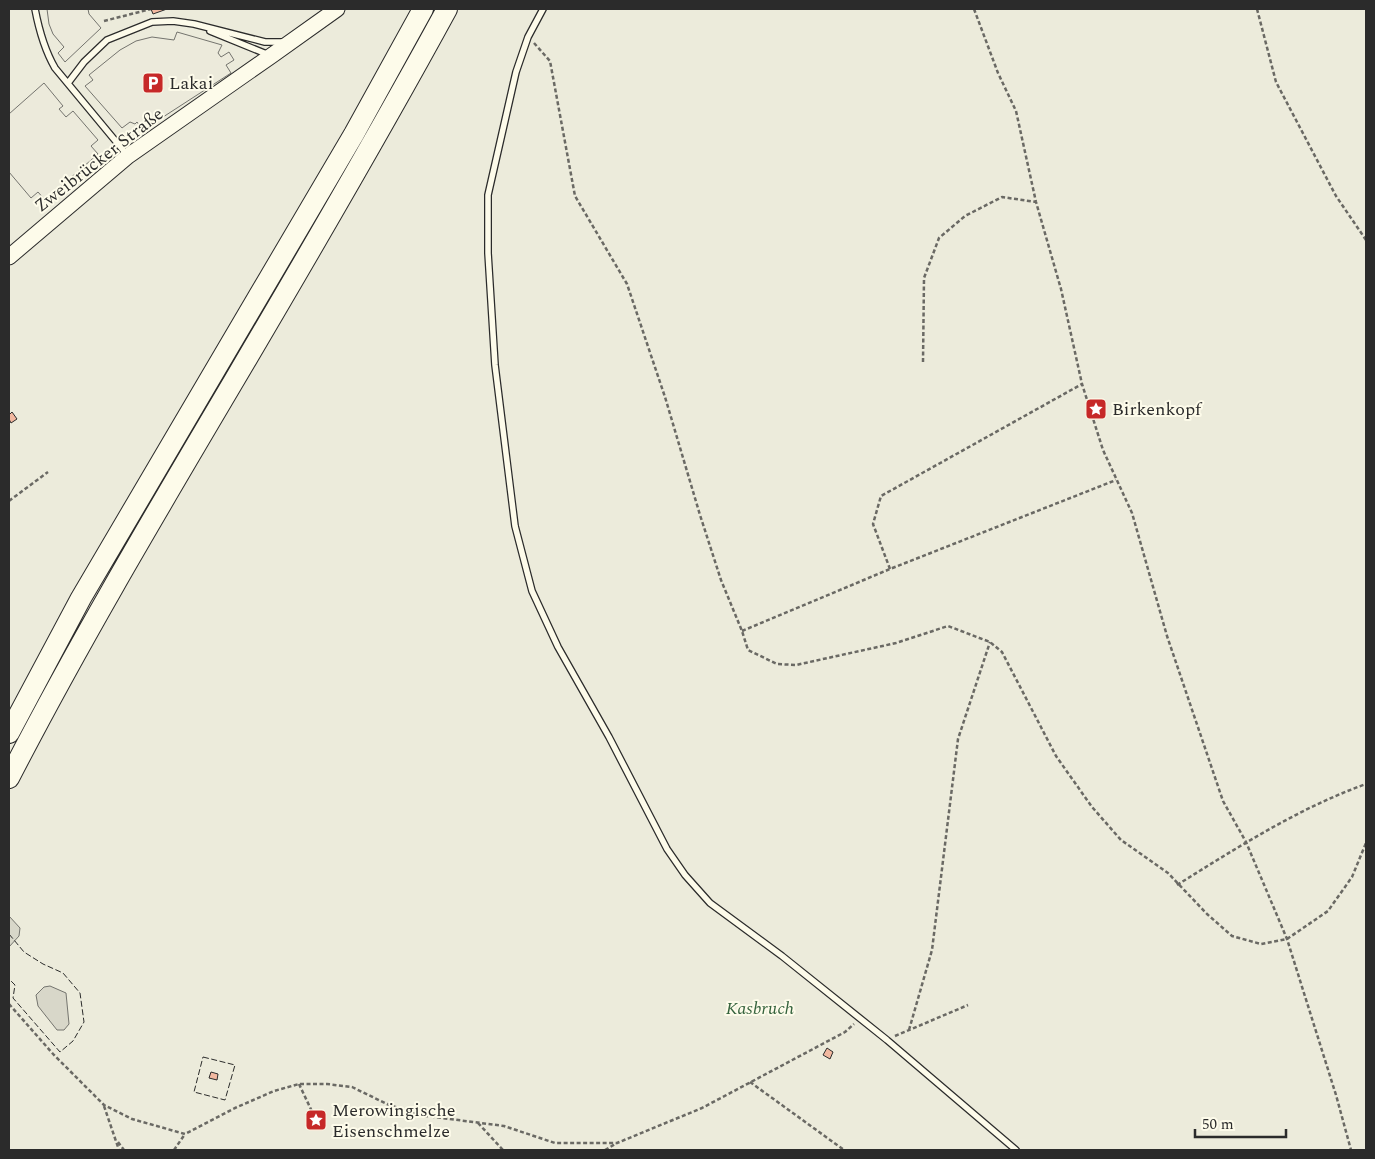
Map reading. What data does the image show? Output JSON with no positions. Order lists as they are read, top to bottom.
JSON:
{
  "streets": {
    "main road": ["Zweibrücker Straße"]
  },
  "parks": ["Kasbruch"],
  "places": {
    "parking": ["Lakai"],
    "place": ["Birkenkopf", "Merowingische Eisenschmelze"]
  },
  "scale_bar": "50 m"
}
